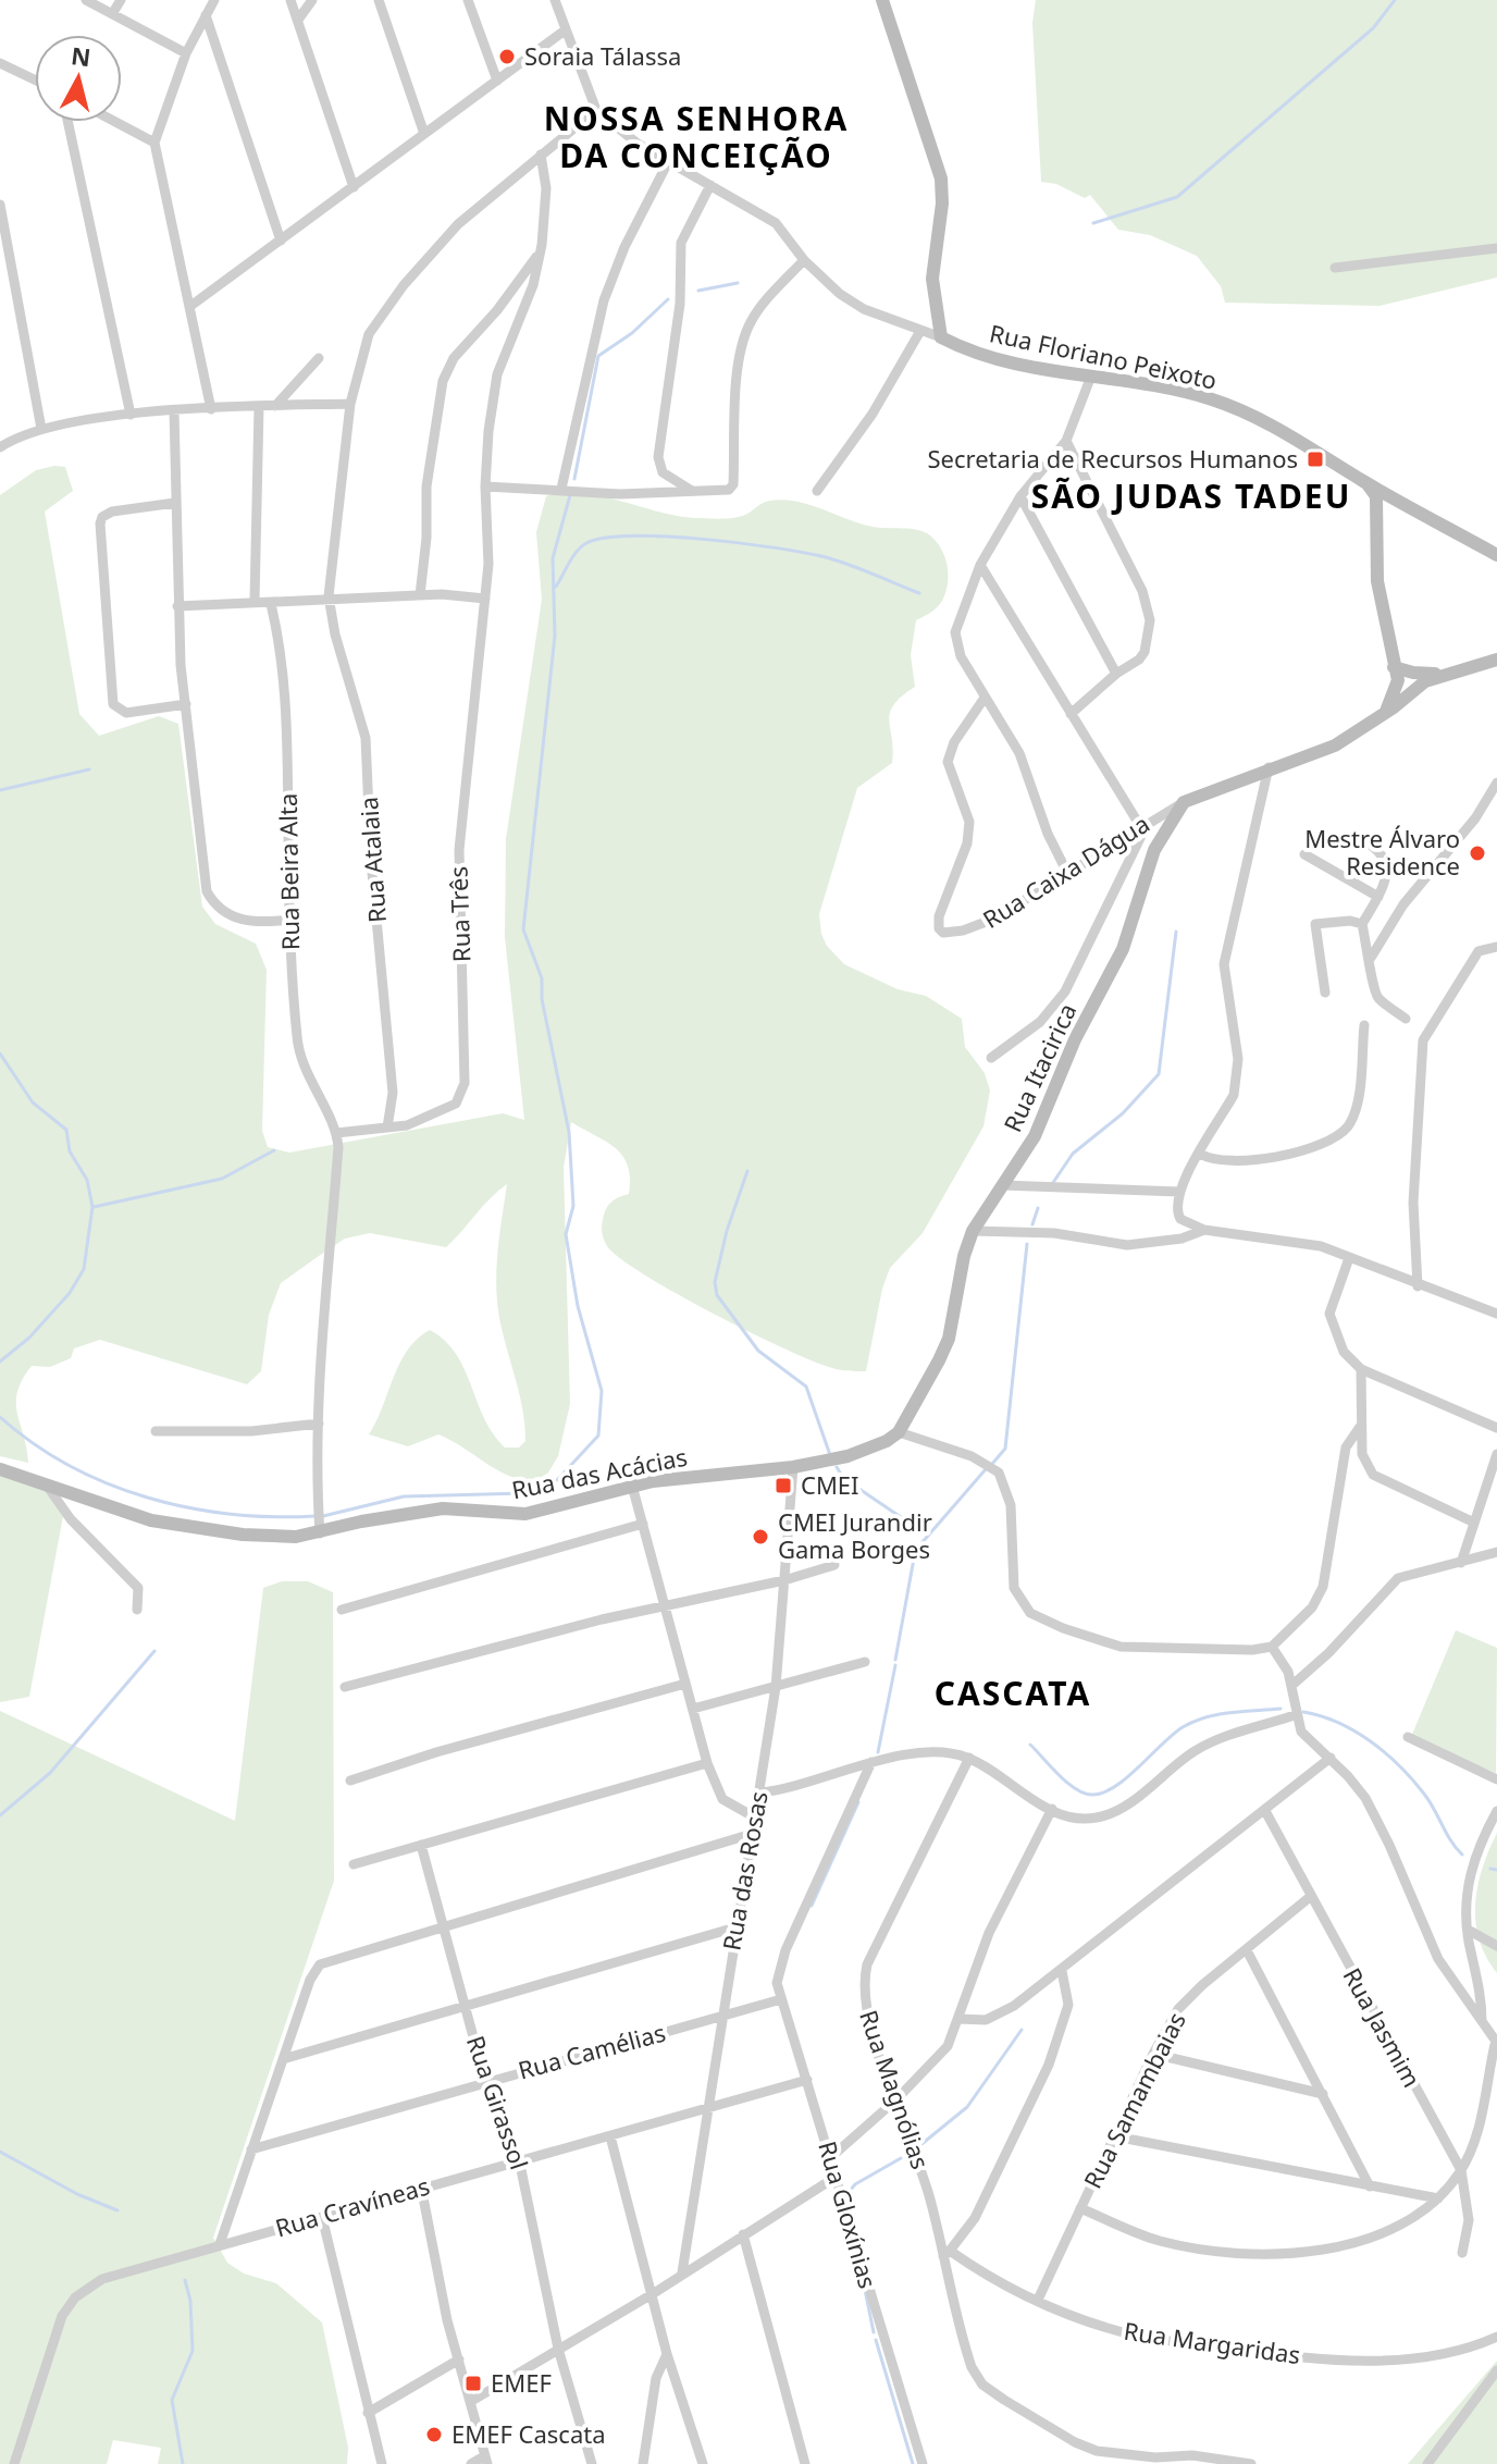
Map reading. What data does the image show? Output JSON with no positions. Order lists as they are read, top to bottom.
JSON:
{
  "streets": {
    "street": [
      "Rua Floriano Peixoto",
      "Rua Atalaia",
      "Rua Beira Alta",
      "Rua Caixa Dágua",
      "Rua Três",
      "Rua Itacirica",
      "Rua das Acácias",
      "Rua das Rosas",
      "Rua Jasmim",
      "Rua Camélias",
      "Rua Magnólias",
      "Rua Samambaias",
      "Rua Girassol",
      "Rua Cravíneas",
      "Rua Gloxínias",
      "Rua Margaridas"
    ]
  },
  "crossings": [
    ["Rua Atalaia", "Rua Três"],
    ["Rua Beira Alta", "Rua Três"],
    ["Rua Caixa Dágua", "Rua Itacirica"],
    ["Rua Itacirica", "Rua das Acácias"],
    ["Rua das Acácias", "Rua das Rosas"],
    ["Rua das Rosas", "Rua Camélias"],
    ["Rua das Rosas", "Rua Cravíneas"],
    ["Rua Jasmim", "Rua Samambaias"],
    ["Rua Camélias", "Rua Girassol"],
    ["Rua Camélias", "Rua Gloxínias"],
    ["Rua Magnólias", "Rua Margaridas"],
    ["Rua Samambaias", "Rua Margaridas"],
    ["Rua Girassol", "Rua Cravíneas"],
    ["Rua Cravíneas", "Rua Gloxínias"]
  ],
  "districts": ["NOSSA SENHORA DA CONCEIÇÃO", "SÃO JUDAS TADEU", "CASCATA"],
  "places": {
    "other": [
      "Soraia Tálassa",
      "Mestre Álvaro Residence",
      "CMEI Jurandir Gama Borges",
      "EMEF Cascata"
    ],
    "transit": ["Secretaria de Recursos Humanos", "CMEI", "EMEF"]
  },
  "north": "top"
}
